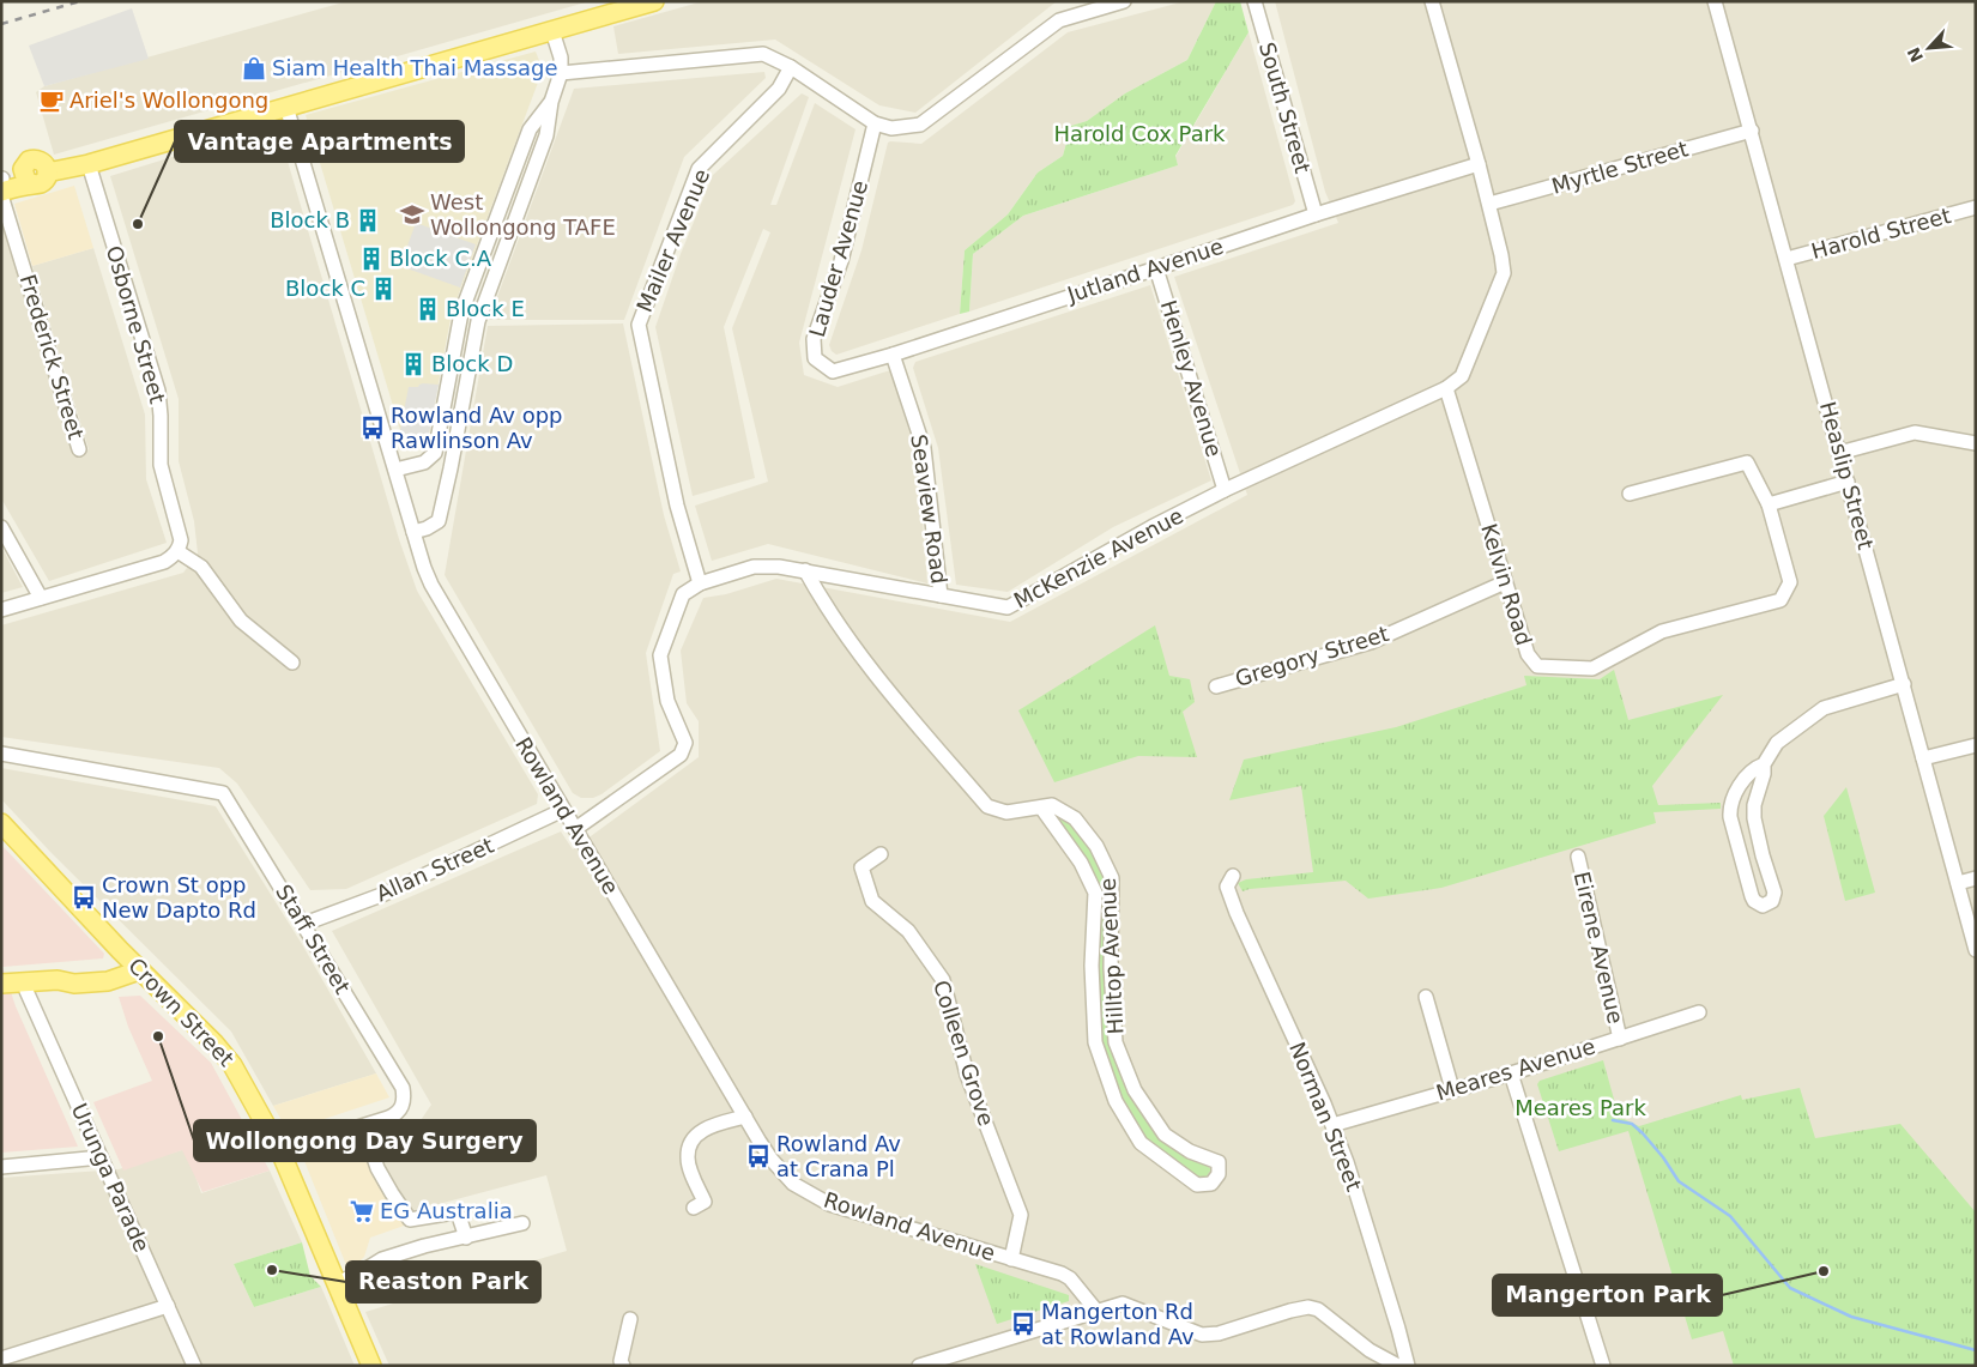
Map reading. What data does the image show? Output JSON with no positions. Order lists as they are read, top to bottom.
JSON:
{
  "streets": {
    "main road": ["Crown Street"],
    "street": [
      "South Street",
      "Myrtle Street",
      "Harold Street",
      "Mailer Avenue",
      "Lauder Avenue",
      "Jutland Avenue",
      "Osborne Street",
      "Frederick Street",
      "Henley Avenue",
      "Heaslip Street",
      "Seaview Road",
      "McKenzie Avenue",
      "Kelvin Road",
      "Gregory Street",
      "Rowland Avenue",
      "Allan Street",
      "Staff Street",
      "Eirene Avenue",
      "Hilltop Avenue",
      "Colleen Grove",
      "Meares Avenue",
      "Norman Street",
      "Urunga Parade"
    ]
  },
  "crossings": [
    ["South Street", "Jutland Avenue"],
    ["Myrtle Street", "Heaslip Street"],
    ["Myrtle Street", "McKenzie Avenue"],
    ["Harold Street", "Heaslip Street"],
    ["Mailer Avenue", "McKenzie Avenue"],
    ["Lauder Avenue", "Jutland Avenue"],
    ["Jutland Avenue", "Henley Avenue"],
    ["Jutland Avenue", "Seaview Road"],
    ["Jutland Avenue", "McKenzie Avenue"],
    ["Henley Avenue", "McKenzie Avenue"],
    ["Seaview Road", "McKenzie Avenue"],
    ["McKenzie Avenue", "Kelvin Road"],
    ["McKenzie Avenue", "Hilltop Avenue"],
    ["Kelvin Road", "Gregory Street"],
    ["Rowland Avenue", "Allan Street"],
    ["Rowland Avenue", "Colleen Grove"],
    ["Allan Street", "Staff Street"],
    ["Staff Street", "Crown Street"],
    ["Eirene Avenue", "Meares Avenue"],
    ["Meares Avenue", "Norman Street"]
  ],
  "parks": ["Harold Cox Park", "Meares Park"],
  "places": {
    "shop": ["Siam Health Thai Massage"],
    "cafe": ["Ariel's Wollongong"],
    "school or university": ["West Wollongong TAFE"],
    "building": [
      "Block B",
      "Block C.A",
      "Block C",
      "Block E",
      "Block D"
    ],
    "other": [
      "Vantage Apartments",
      "Wollongong Day Surgery",
      "Reaston Park",
      "Mangerton Park"
    ],
    "bus stop": [
      "Rowland Av opp Rawlinson Av",
      "Crown St opp New Dapto Rd",
      "Rowland Av at Crana Pl",
      "Mangerton Rd at Rowland Av"
    ],
    "supermarket": ["EG Australia"]
  },
  "north": "bottom left"
}
